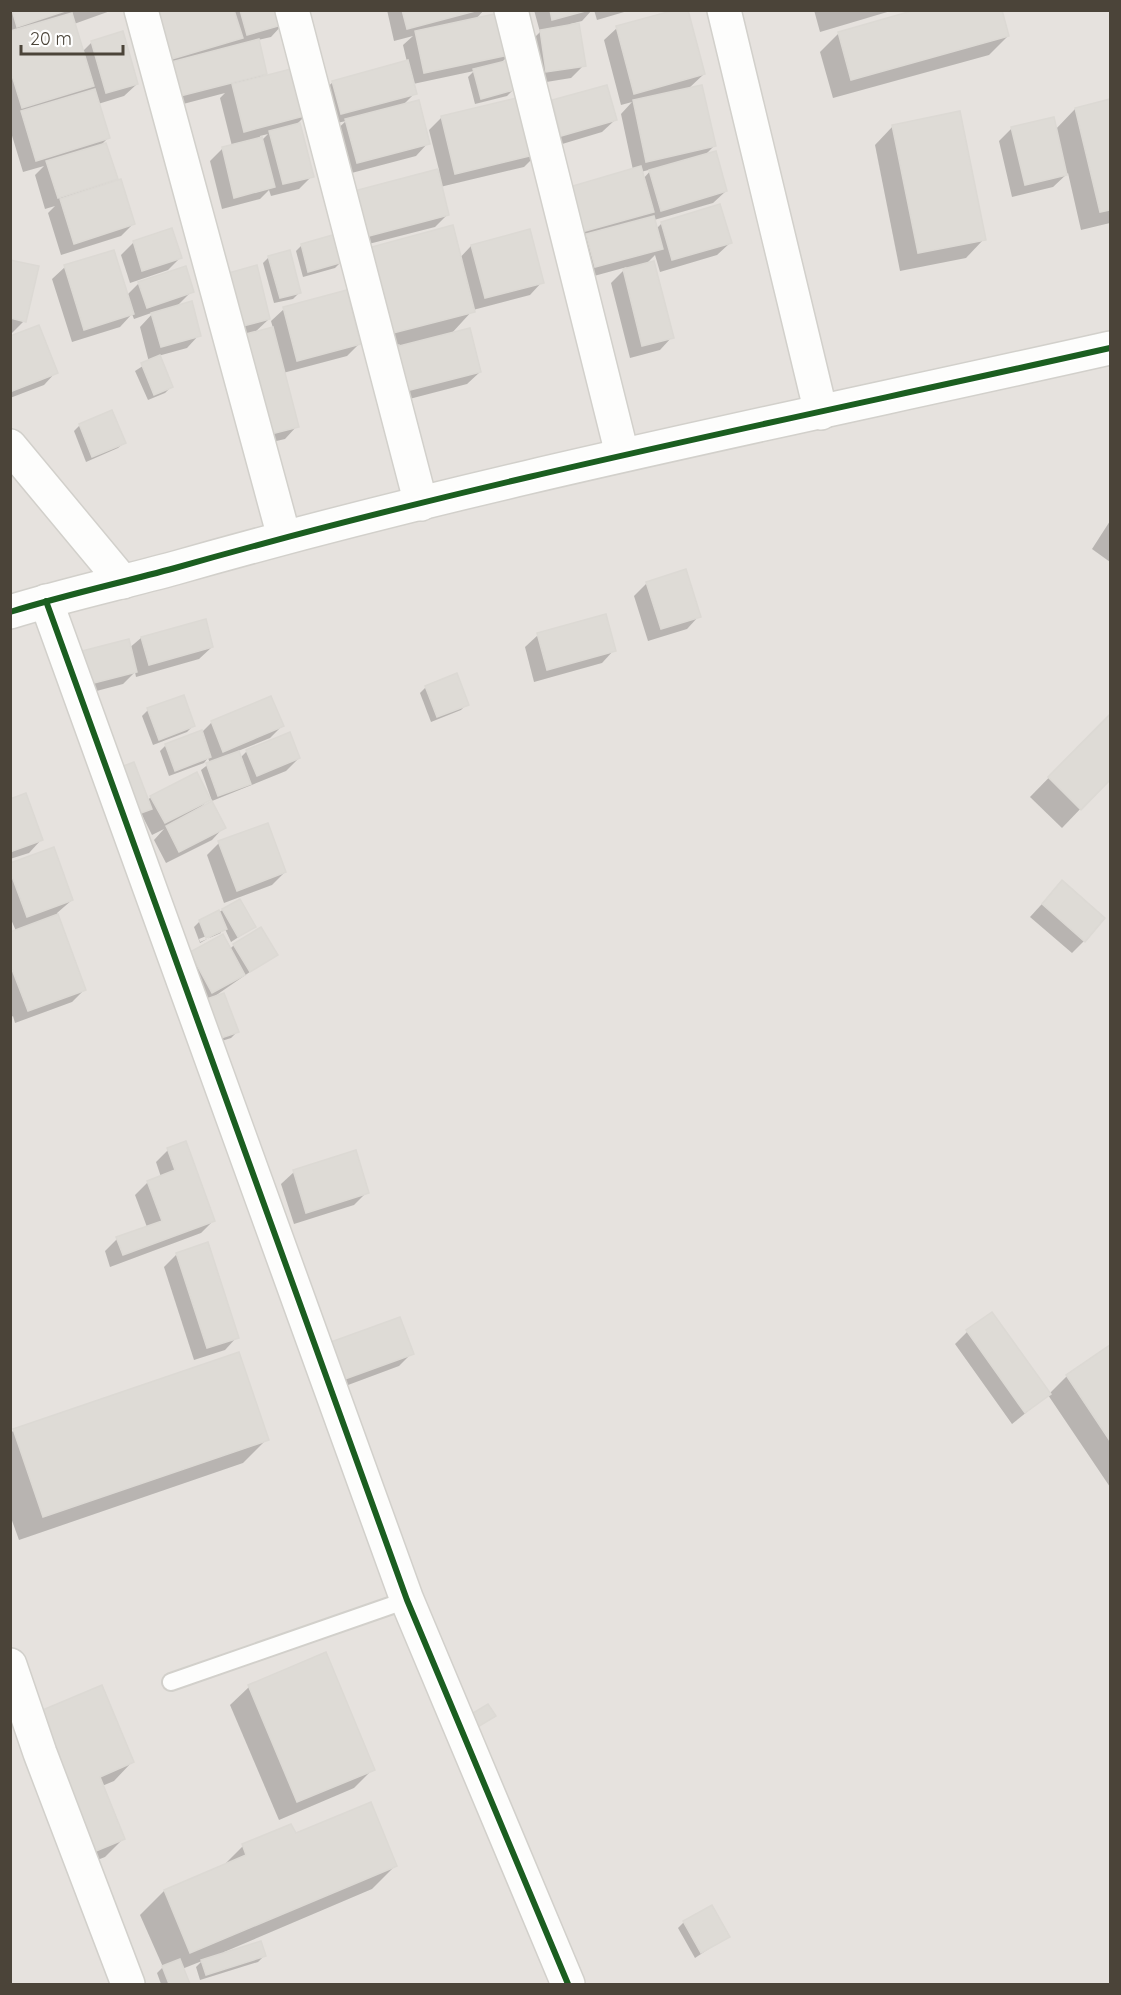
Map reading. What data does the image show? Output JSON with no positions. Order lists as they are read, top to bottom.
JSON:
{
  "scale_bar": "20 m"
}
